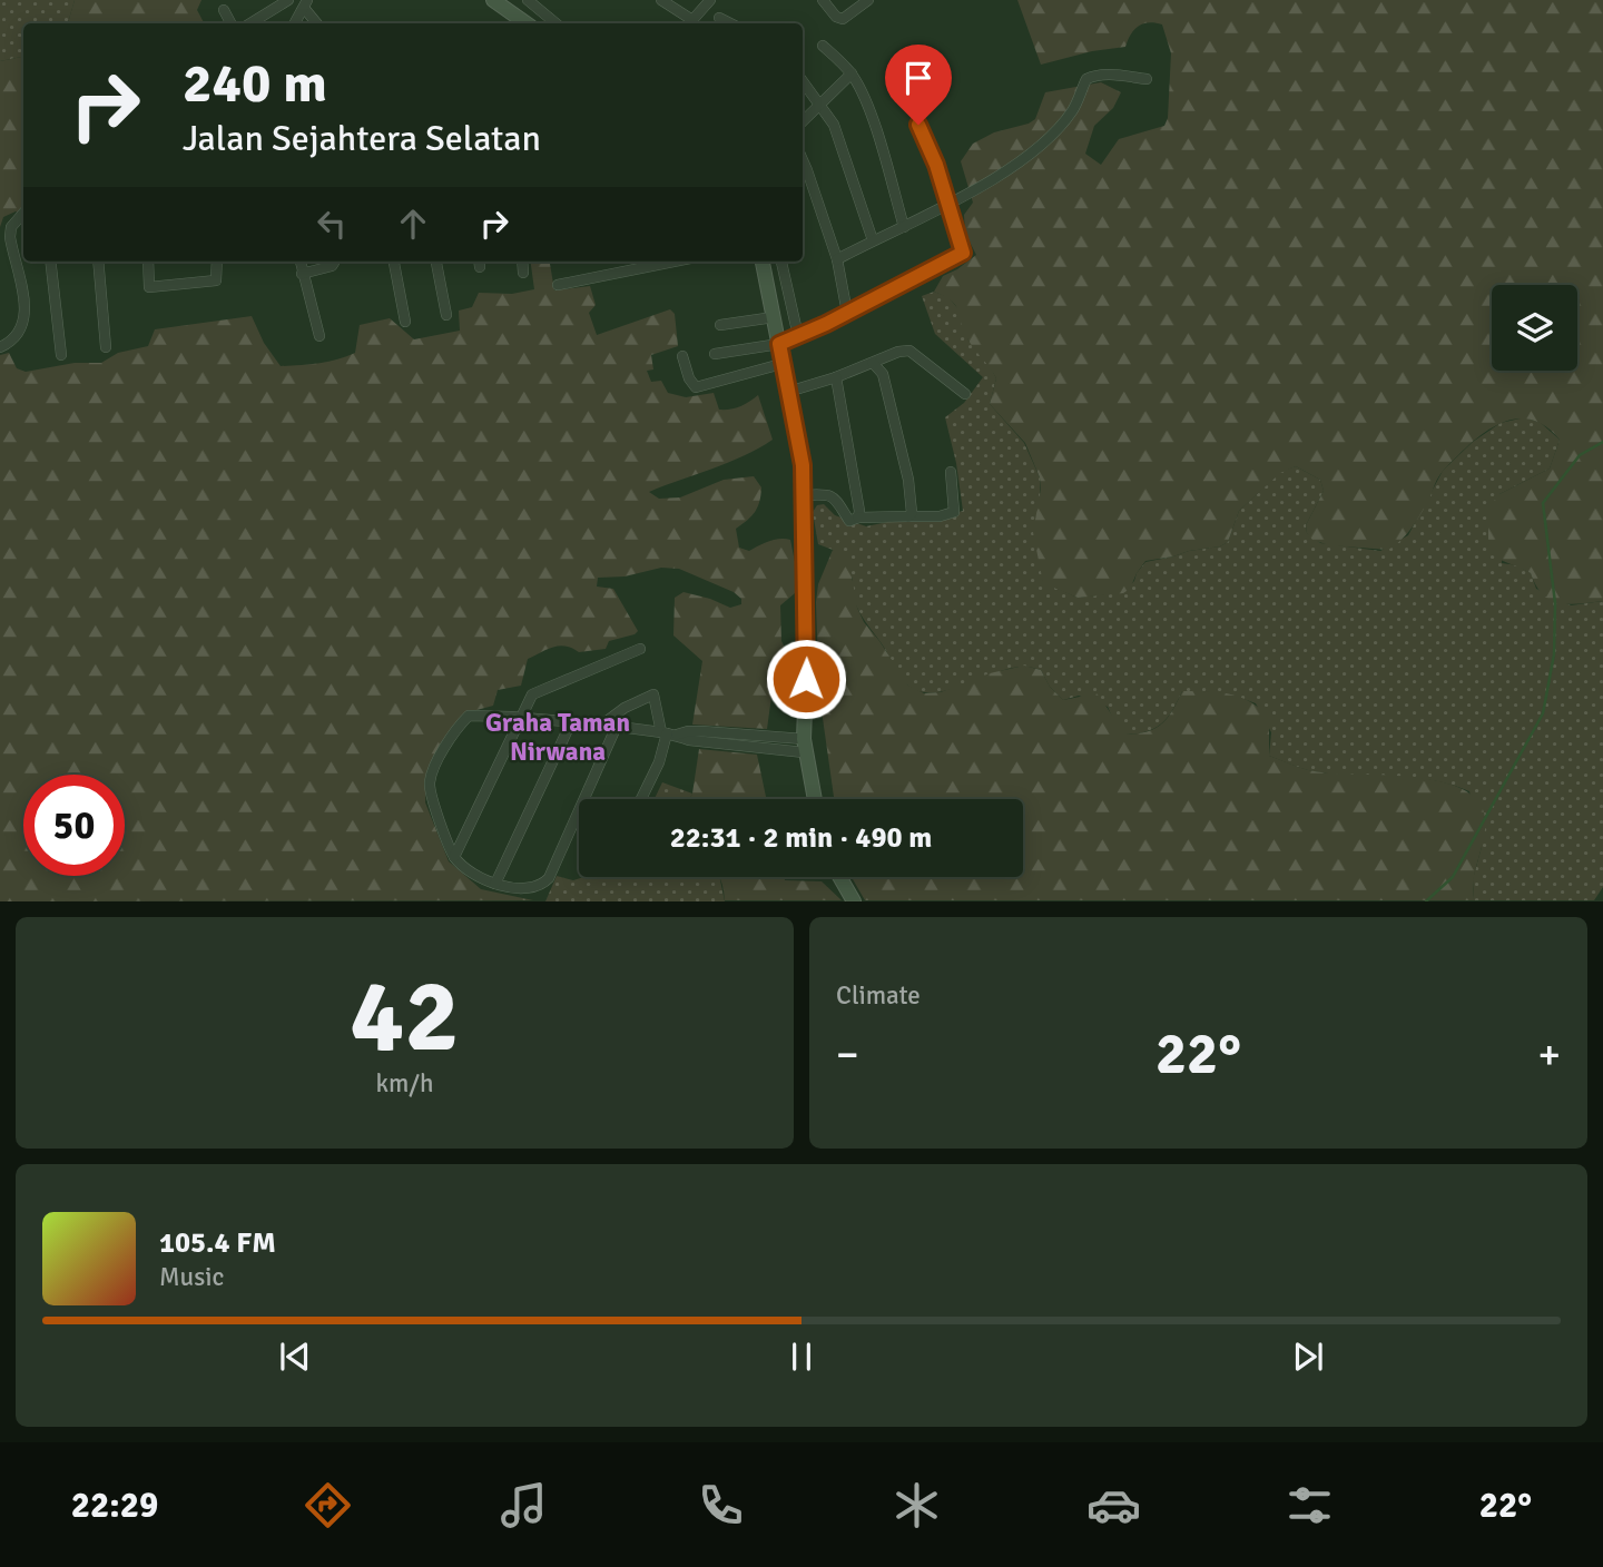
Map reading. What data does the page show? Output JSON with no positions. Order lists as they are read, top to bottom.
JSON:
{
  "districts": ["Graha Taman Nirwana"],
  "page": {
    "turn": ["240 m", "Jalan Sejahtera Selatan"],
    "limit": "50",
    "trip": "22:31 · 2 min · 490 m",
    "tile": [
      ["42", "km/h"],
      "Climate"
    ],
    "heat": ["−", "22°", "+"],
    "song": ["105.4 FM", "Music"],
    "tabs": ["22:29", "22°"]
  }
}
